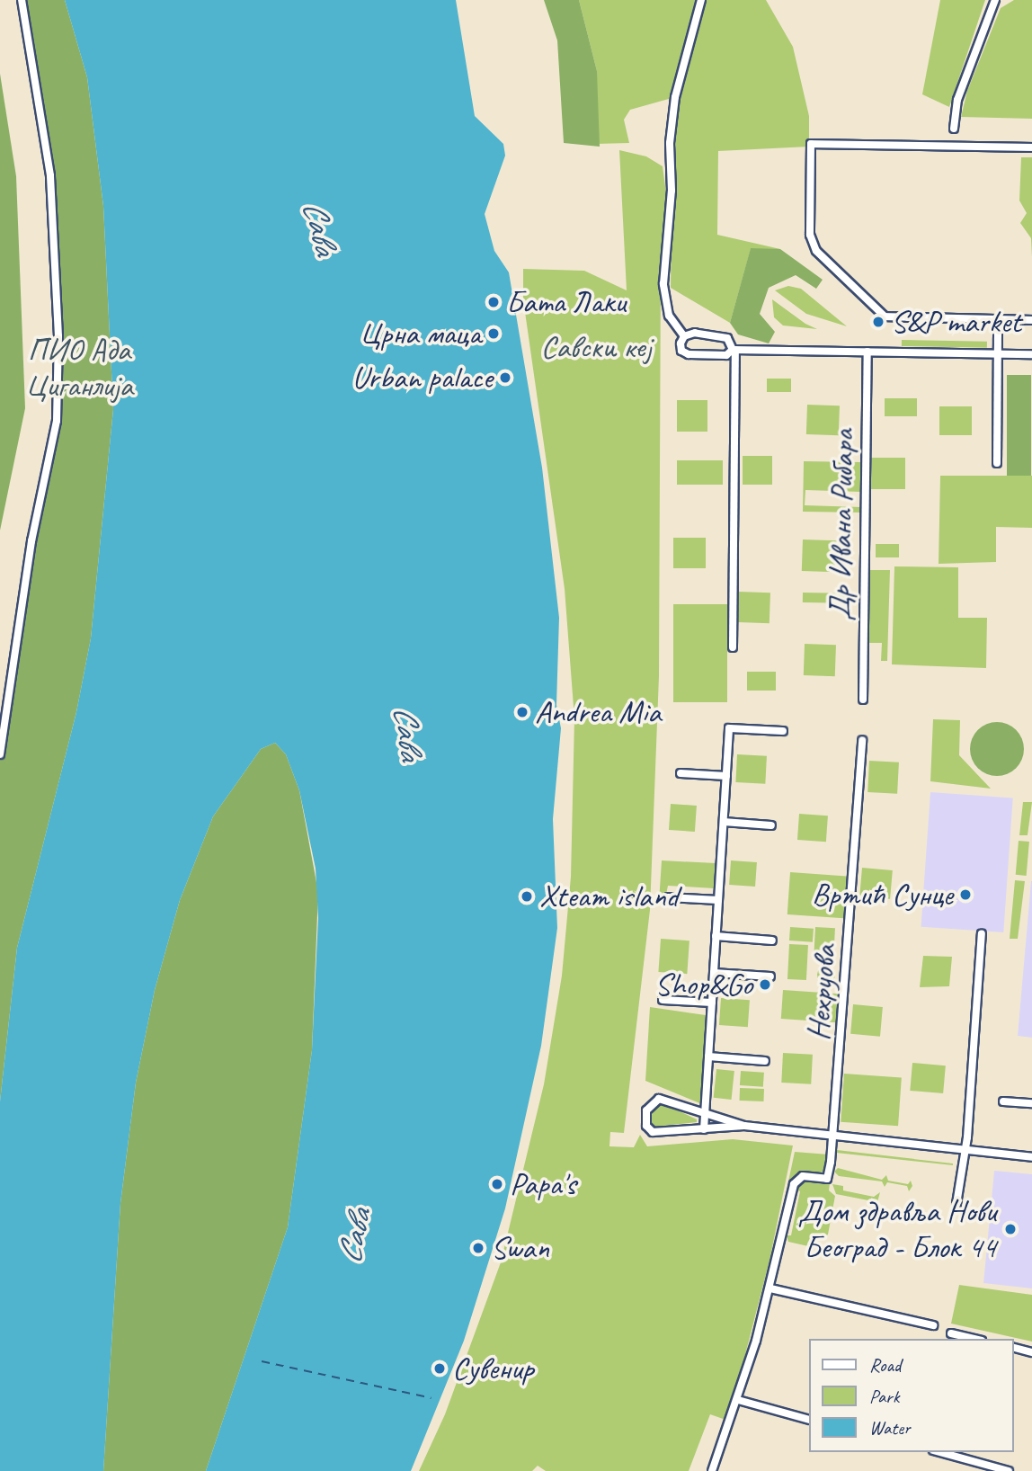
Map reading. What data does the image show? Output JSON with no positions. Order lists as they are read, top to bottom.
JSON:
{
  "streets": {
    "street": ["Др Ивана Рибара", "Нехруова"]
  },
  "water": ["Сава"],
  "parks": ["Савски кеј", "ПИО Ада Циганлија"],
  "places": [
    "Бата Лаки",
    "S&P market",
    "Црна маца",
    "Urban palace",
    "Andrea Mia",
    "Вртић Сунце",
    "Xteam island",
    "Shop&Go",
    "Papa's",
    "Дом здравља Нови Београд - Блок 44",
    "Swan",
    "Сувенир"
  ],
  "legend": ["Road", "Park", "Water"]
}
